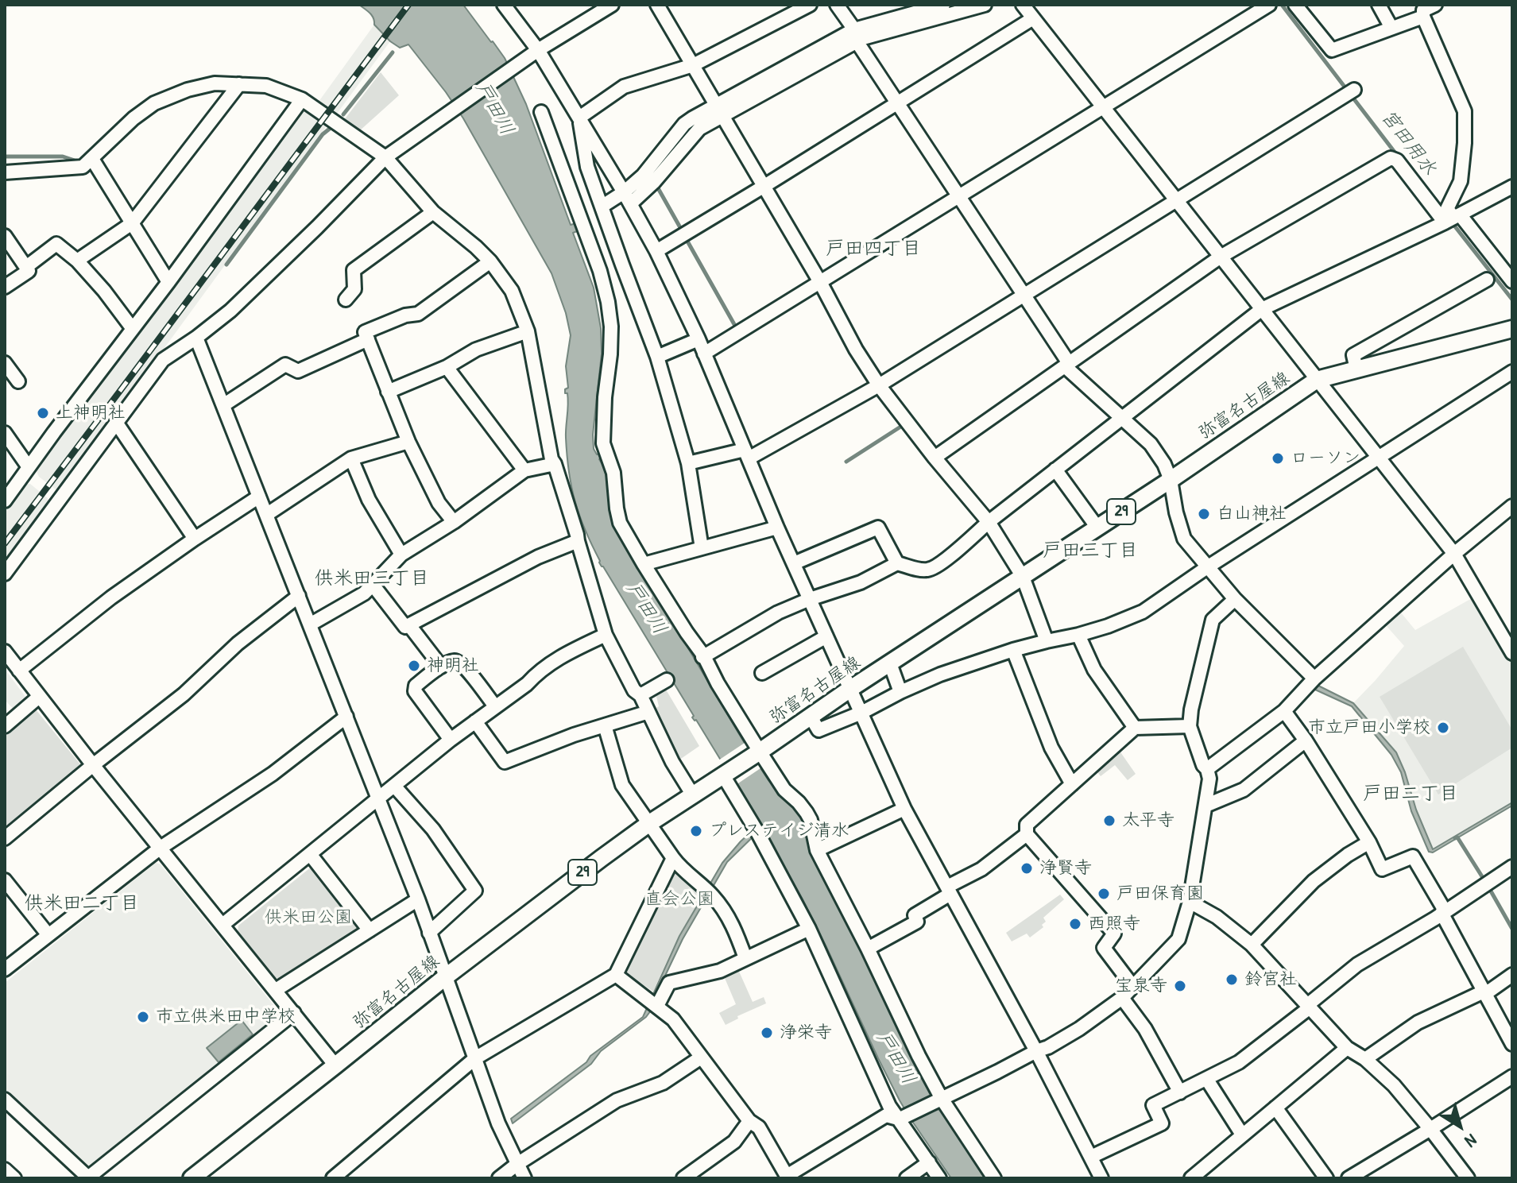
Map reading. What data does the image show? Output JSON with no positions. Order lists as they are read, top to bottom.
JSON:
{
  "streets": {
    "main road": ["弥富名古屋線", "29"]
  },
  "districts": [
    "戸田四丁目",
    "戸田三丁目",
    "供米田三丁目",
    "戸田二丁目",
    "供米田二丁目"
  ],
  "water": ["戸田川", "宮田用水"],
  "parks": ["直会公園", "供米田公園"],
  "places": [
    "上神明社",
    "ローソン",
    "白山神社",
    "神明社",
    "市立戸田小学校",
    "太平寺",
    "プレステイジ清水",
    "浄賢寺",
    "戸田保育園",
    "西照寺",
    "鈴宮社",
    "宝泉寺",
    "市立供米田中学校",
    "浄栄寺"
  ],
  "north": "bottom right"
}
